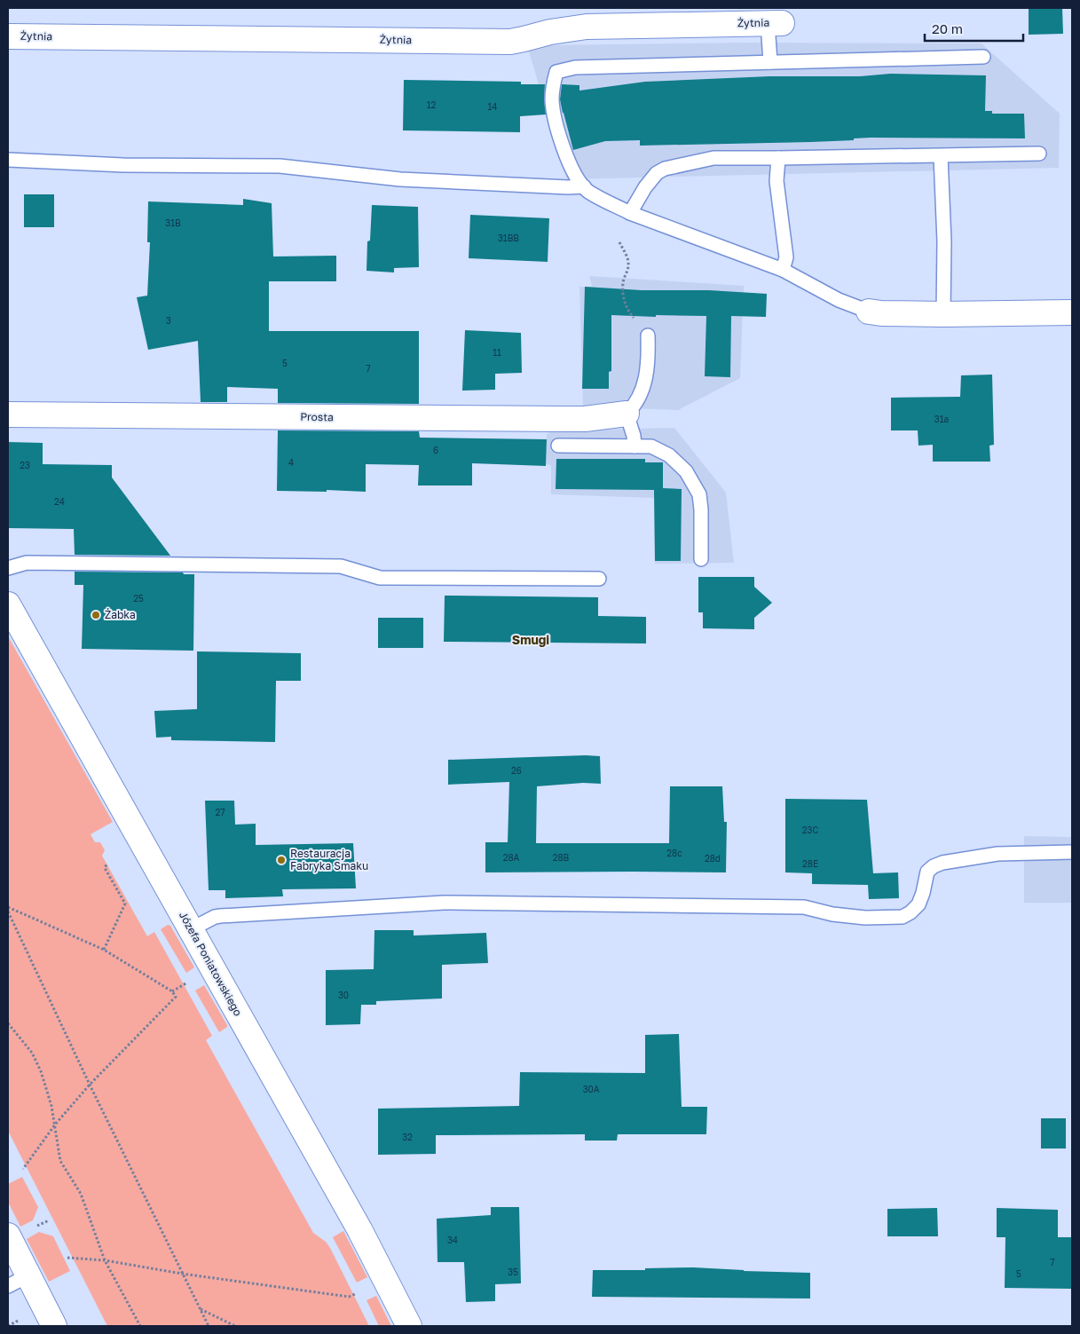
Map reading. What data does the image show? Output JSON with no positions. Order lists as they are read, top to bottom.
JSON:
{
  "streets": {
    "street": ["Żytnia", "Prosta", "Józefa Poniatowskiego"]
  },
  "districts": ["Smugi"],
  "places": ["Żabka", "Restauracja Fabryka Smaku"],
  "house_numbers": [
    "12",
    "14",
    "31B",
    "31BB",
    "3",
    "11",
    "5",
    "7",
    "31a",
    "6",
    "4",
    "23",
    "24",
    "25",
    "26",
    "27",
    "23C",
    "28c",
    "28A",
    "28B",
    "28d",
    "28E",
    "30",
    "30A",
    "32",
    "34",
    "7",
    "35",
    "5"
  ],
  "scale_bar": "20 m"
}
